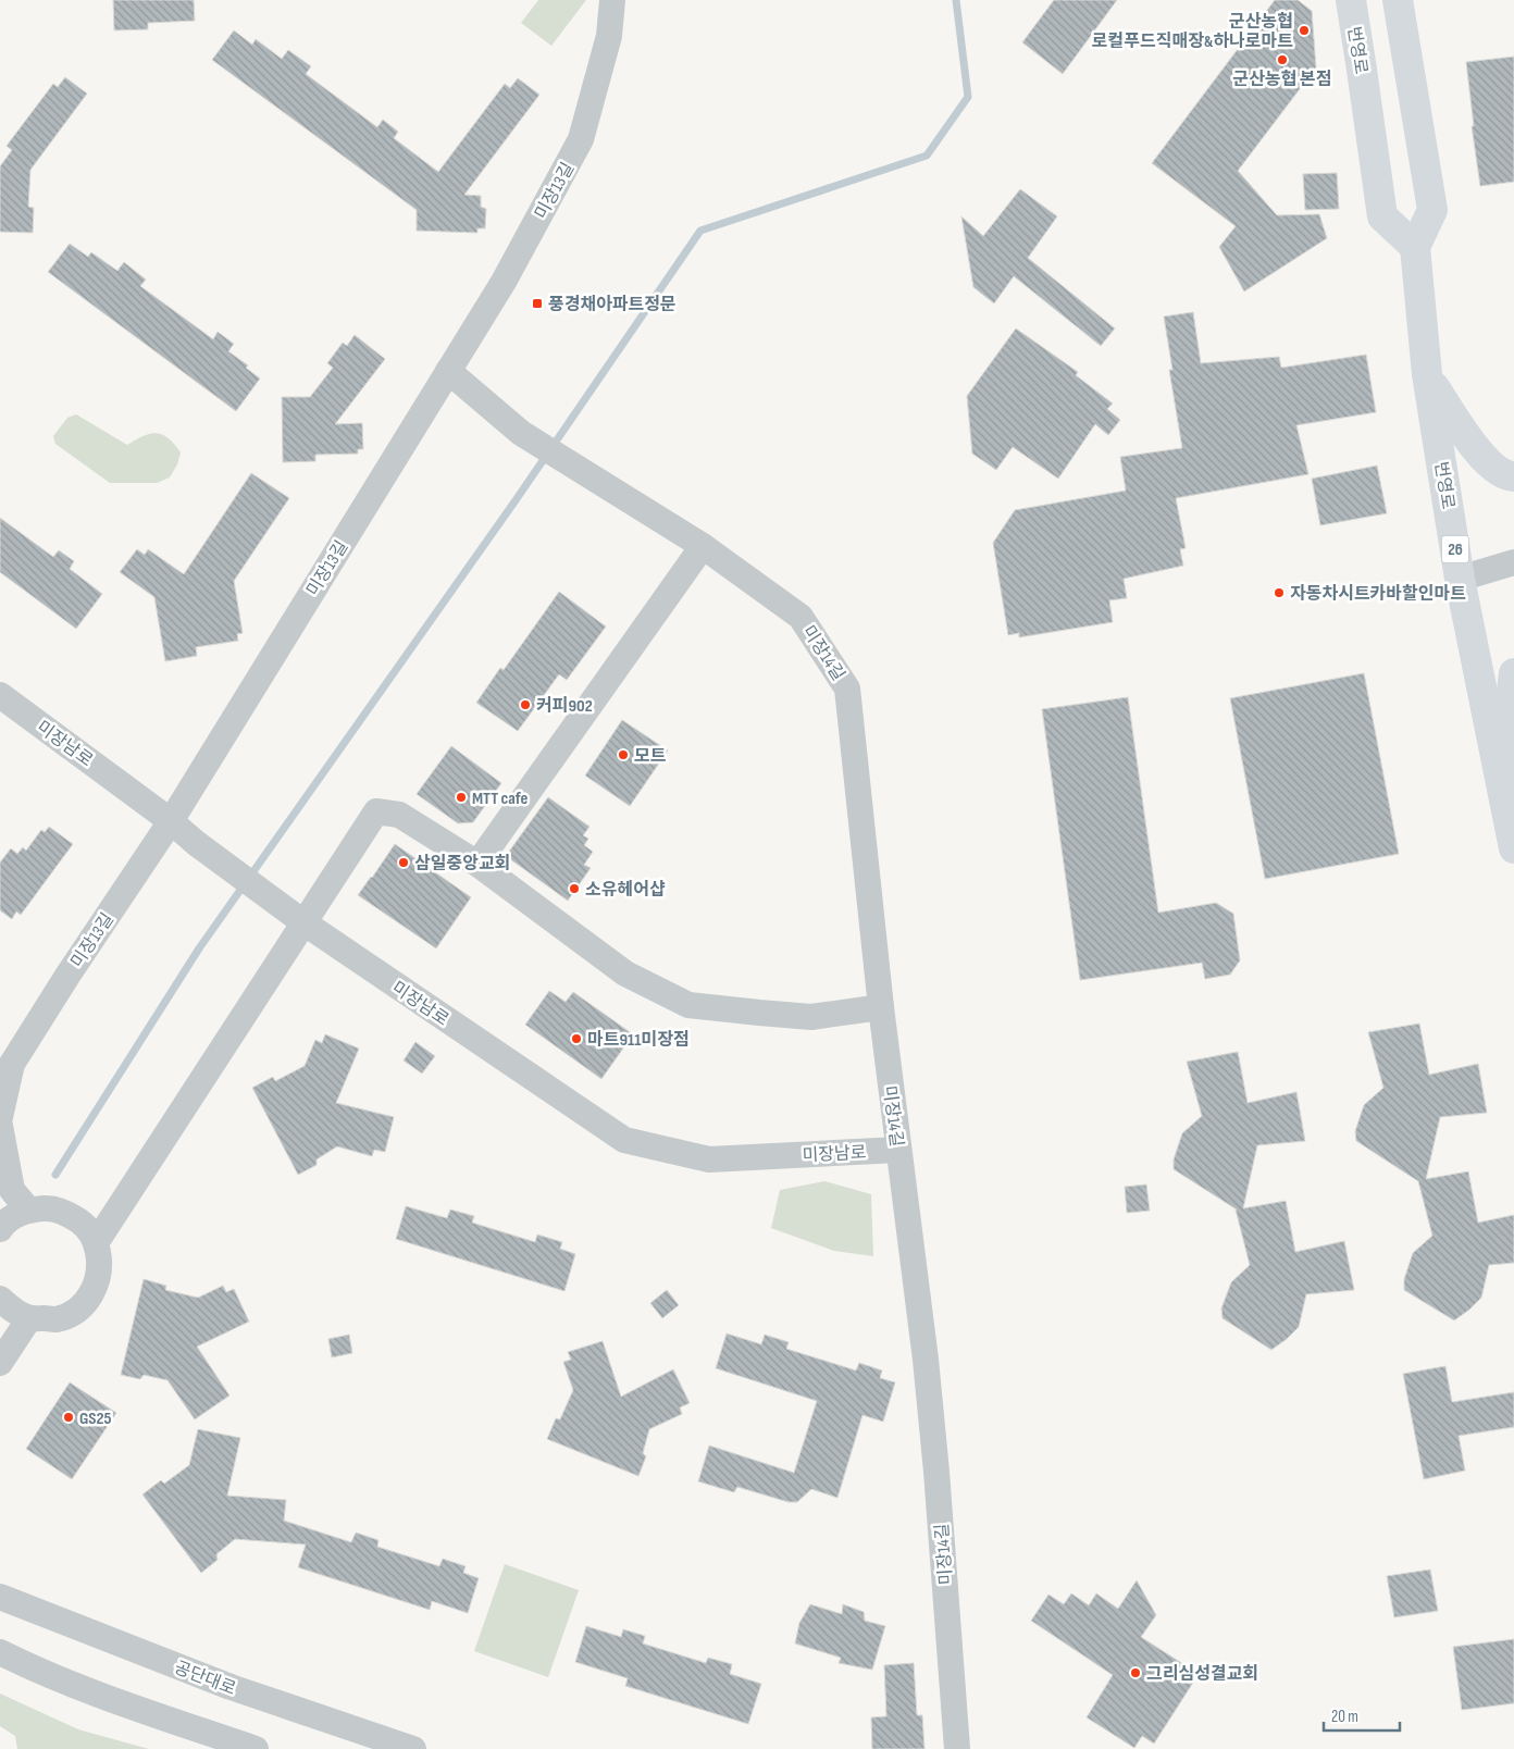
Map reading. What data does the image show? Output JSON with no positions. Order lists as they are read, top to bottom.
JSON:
{
  "streets": {
    "main road": ["번영로", "26"],
    "street": [
      "미장13길",
      "미장14길",
      "미장남로",
      "공단대로"
    ]
  },
  "crossings": [
    ["미장13길", "미장14길"],
    ["미장13길", "미장남로"],
    ["미장14길", "미장남로"]
  ],
  "places": {
    "other": [
      "군산농협 로컬푸드직매장&하나로마트",
      "군산농협 본점",
      "자동차시트카바할인마트",
      "커피902",
      "모트",
      "MTT cafe",
      "삼일중앙교회",
      "소유헤어샵",
      "마트911미장점",
      "GS25",
      "그리심성결교회"
    ],
    "transit": ["풍경채아파트정문"]
  },
  "scale_bar": "20 m"
}
